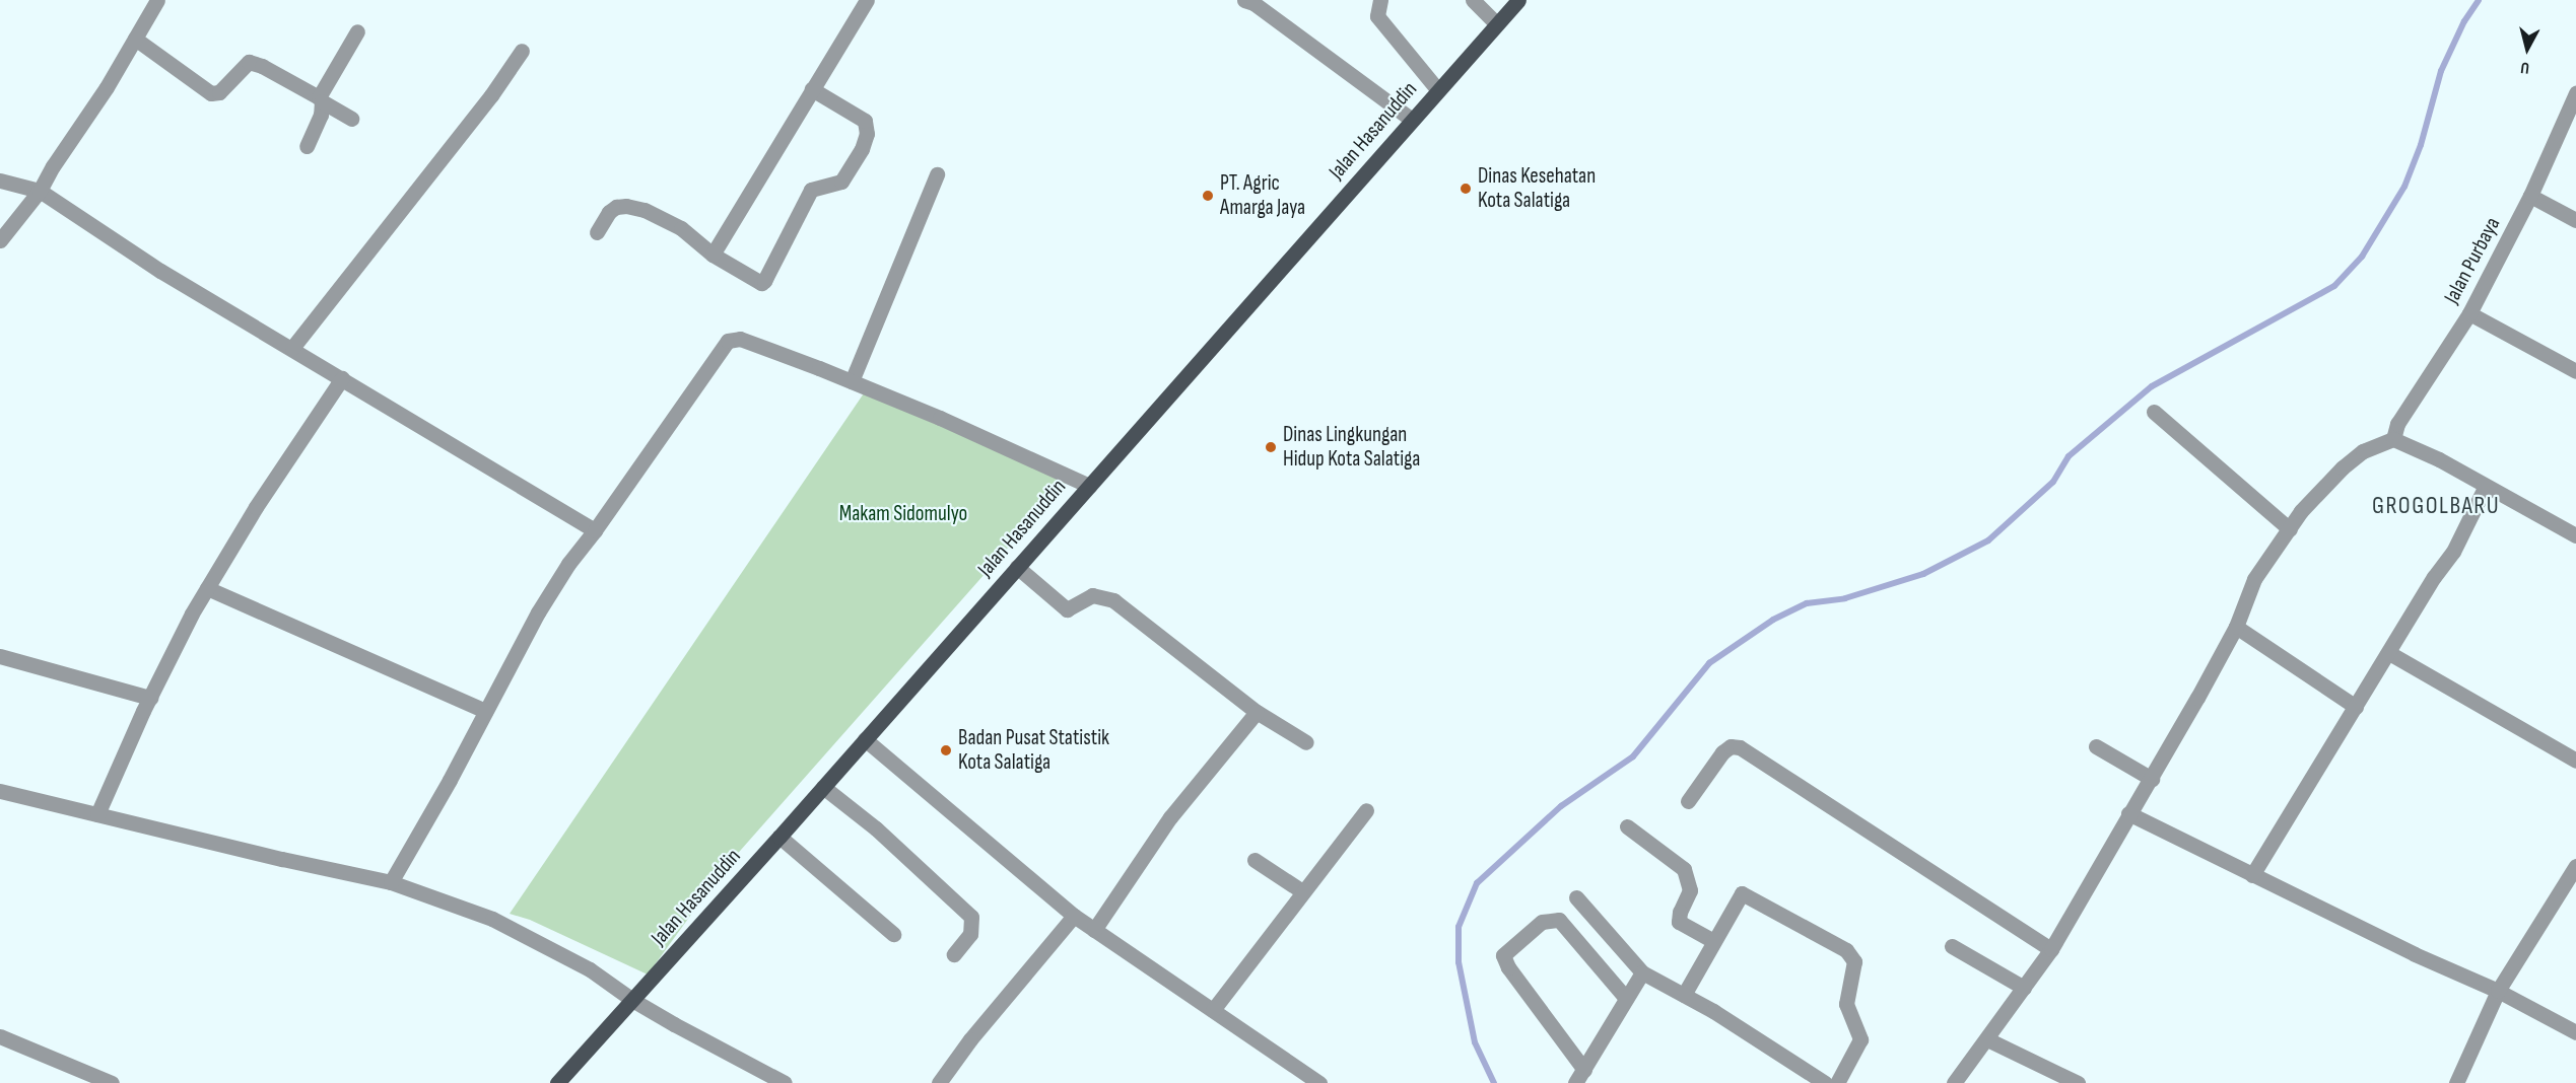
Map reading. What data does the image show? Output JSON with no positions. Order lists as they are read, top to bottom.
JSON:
{
  "streets": {
    "main road": ["Jalan Hasanuddin"],
    "street": ["Jalan Purbaya"]
  },
  "districts": ["GROGOLBARU"],
  "parks": ["Makam Sidomulyo"],
  "places": [
    "Dinas Kesehatan Kota Salatiga",
    "PT. Agric Amarga Jaya",
    "Dinas Lingkungan Hidup Kota Salatiga",
    "Badan Pusat Statistik Kota Salatiga"
  ],
  "north": "bottom"
}
